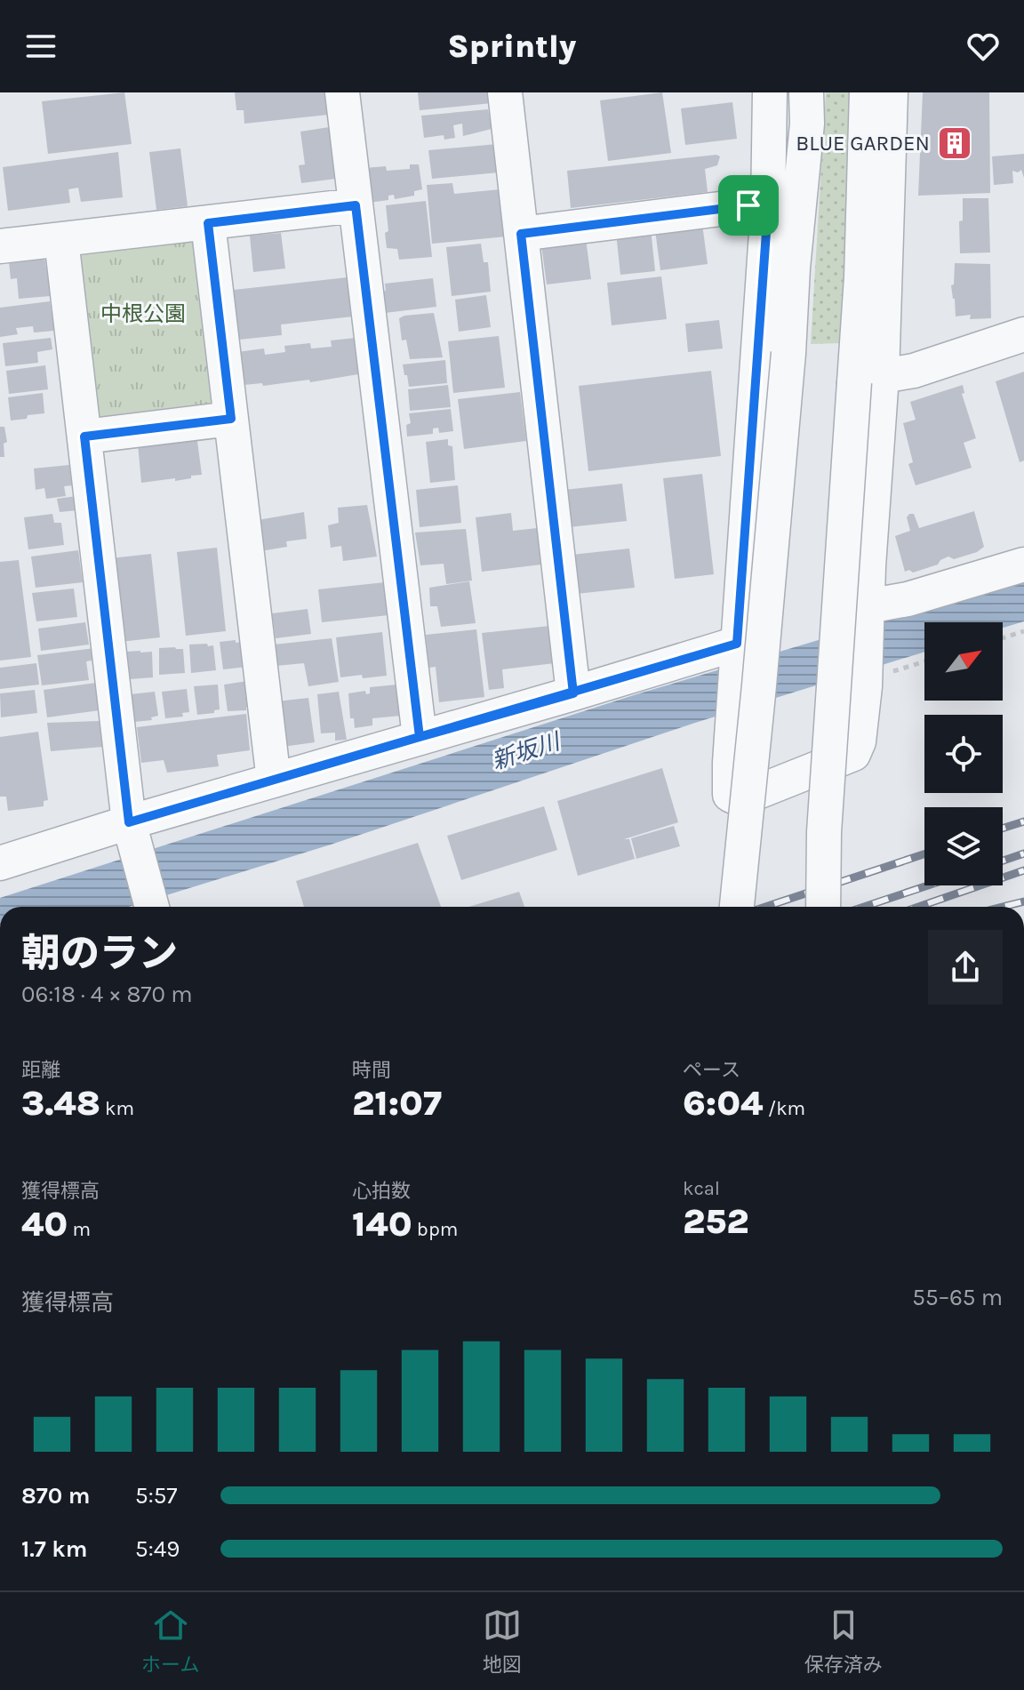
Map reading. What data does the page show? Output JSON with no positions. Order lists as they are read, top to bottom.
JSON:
{
  "water": ["新坂川"],
  "parks": ["中根公園"],
  "places": {
    "building": ["BLUE GARDEN"]
  },
  "north": "top right",
  "page": {
    "header": "Sprintly",
    "heading": ["朝のラン", "06:18 · 4 × 870 m"],
    "stats": [
      ["距離", "3.48 km"],
      ["時間", "21:07"],
      ["ペース", "6:04 /km"],
      ["獲得標高", "40 m"],
      ["心拍数", "140 bpm"],
      ["kcal", "252"]
    ],
    "chart": ["獲得標高", "55–65 m"],
    "list": [
      {
        "name": "870 m",
        "note": "5:57"
      },
      {
        "name": "1.7 km",
        "note": "5:49"
      }
    ],
    "tabs": ["ホーム", "地図", "保存済み"]
  }
}
